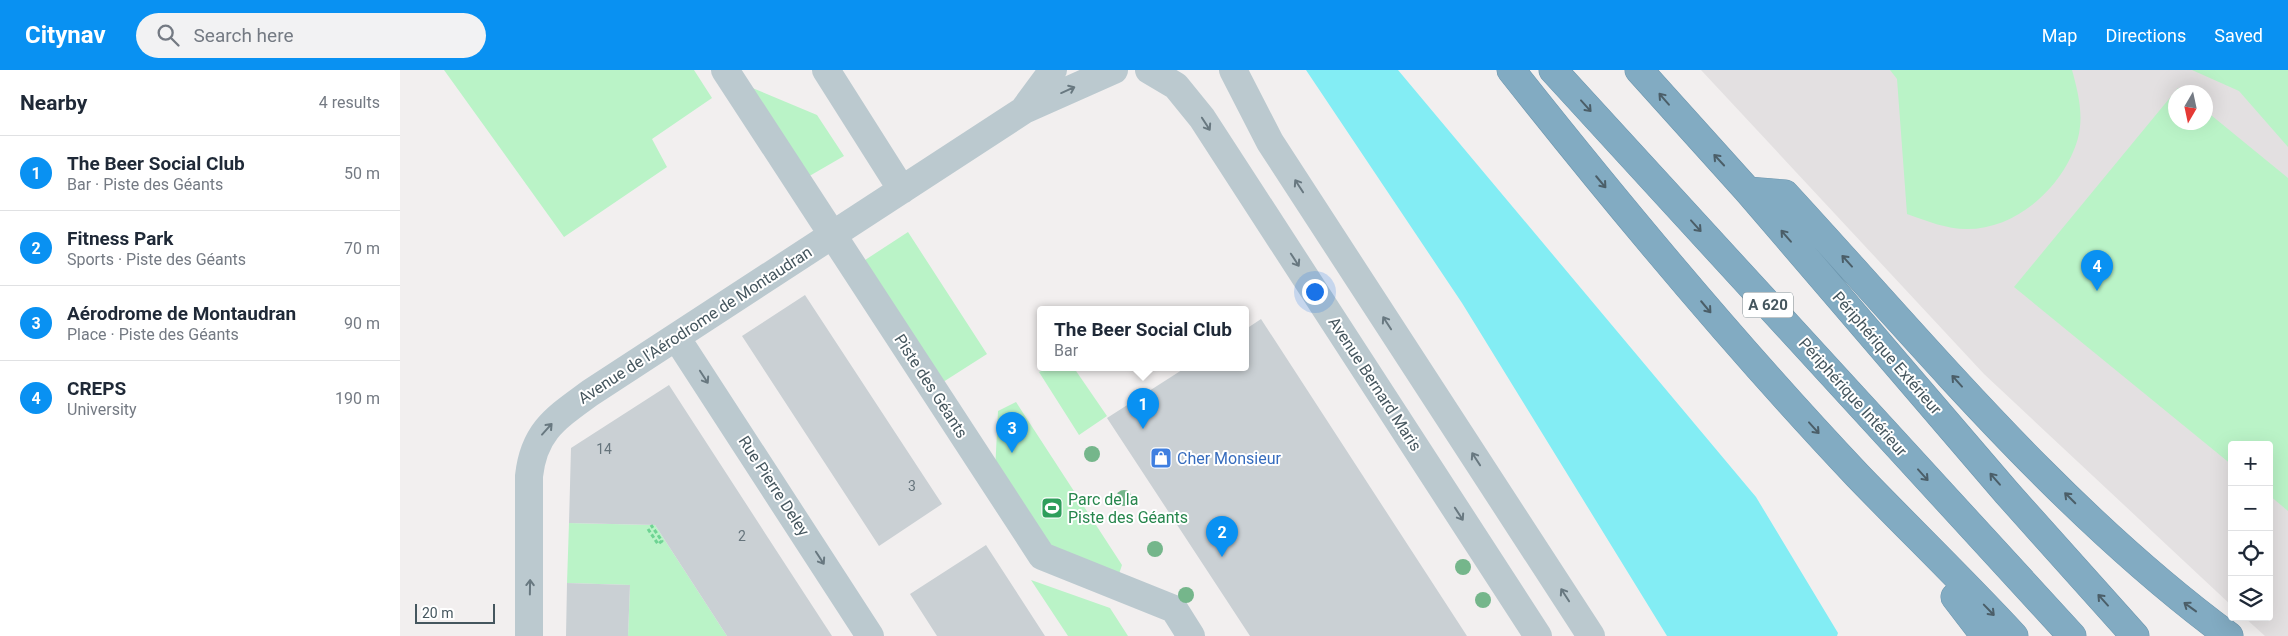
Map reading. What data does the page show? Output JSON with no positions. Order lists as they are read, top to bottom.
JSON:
{
  "streets": {
    "highway": ["A 620", "Périphérique Extérieur", "Périphérique Intérieur"],
    "street": [
      "Avenue de l'Aérodrome de Montaudran",
      "Avenue Bernard Maris",
      "Piste des Géants",
      "Rue Pierre Deley"
    ]
  },
  "crossings": [
    ["Avenue de l'Aérodrome de Montaudran", "Piste des Géants"],
    ["Avenue de l'Aérodrome de Montaudran", "Rue Pierre Deley"]
  ],
  "one_way": ["Avenue de l'Aérodrome de Montaudran", "Rue Pierre Deley"],
  "places": {
    "shop": ["Cher Monsieur"],
    "sports": ["Parc de la Piste des Géants"]
  },
  "house_numbers": ["14", "3", "2"],
  "scale_bar": "20 m",
  "north": "bottom",
  "page": {
    "header": "Citynav",
    "search": "Search here",
    "nav": ["Map", "Directions", "Saved"],
    "heading": ["Nearby", "4 results"],
    "list": [
      {
        "mark": "1",
        "name": "The Beer Social Club",
        "note": "Bar · Piste des Géants",
        "value": "50 m"
      },
      {
        "mark": "2",
        "name": "Fitness Park",
        "note": "Sports · Piste des Géants",
        "value": "70 m"
      },
      {
        "mark": "3",
        "name": "Aérodrome de Montaudran",
        "note": "Place · Piste des Géants",
        "value": "90 m"
      },
      {
        "mark": "4",
        "name": "CREPS",
        "note": "University",
        "value": "190 m"
      }
    ],
    "pins": [
      "4",
      "1",
      "3",
      "2"
    ],
    "popup": ["The Beer Social Club", "Bar"],
    "map_buttons": ["+", "−"],
    "scale": "20 m"
  }
}
